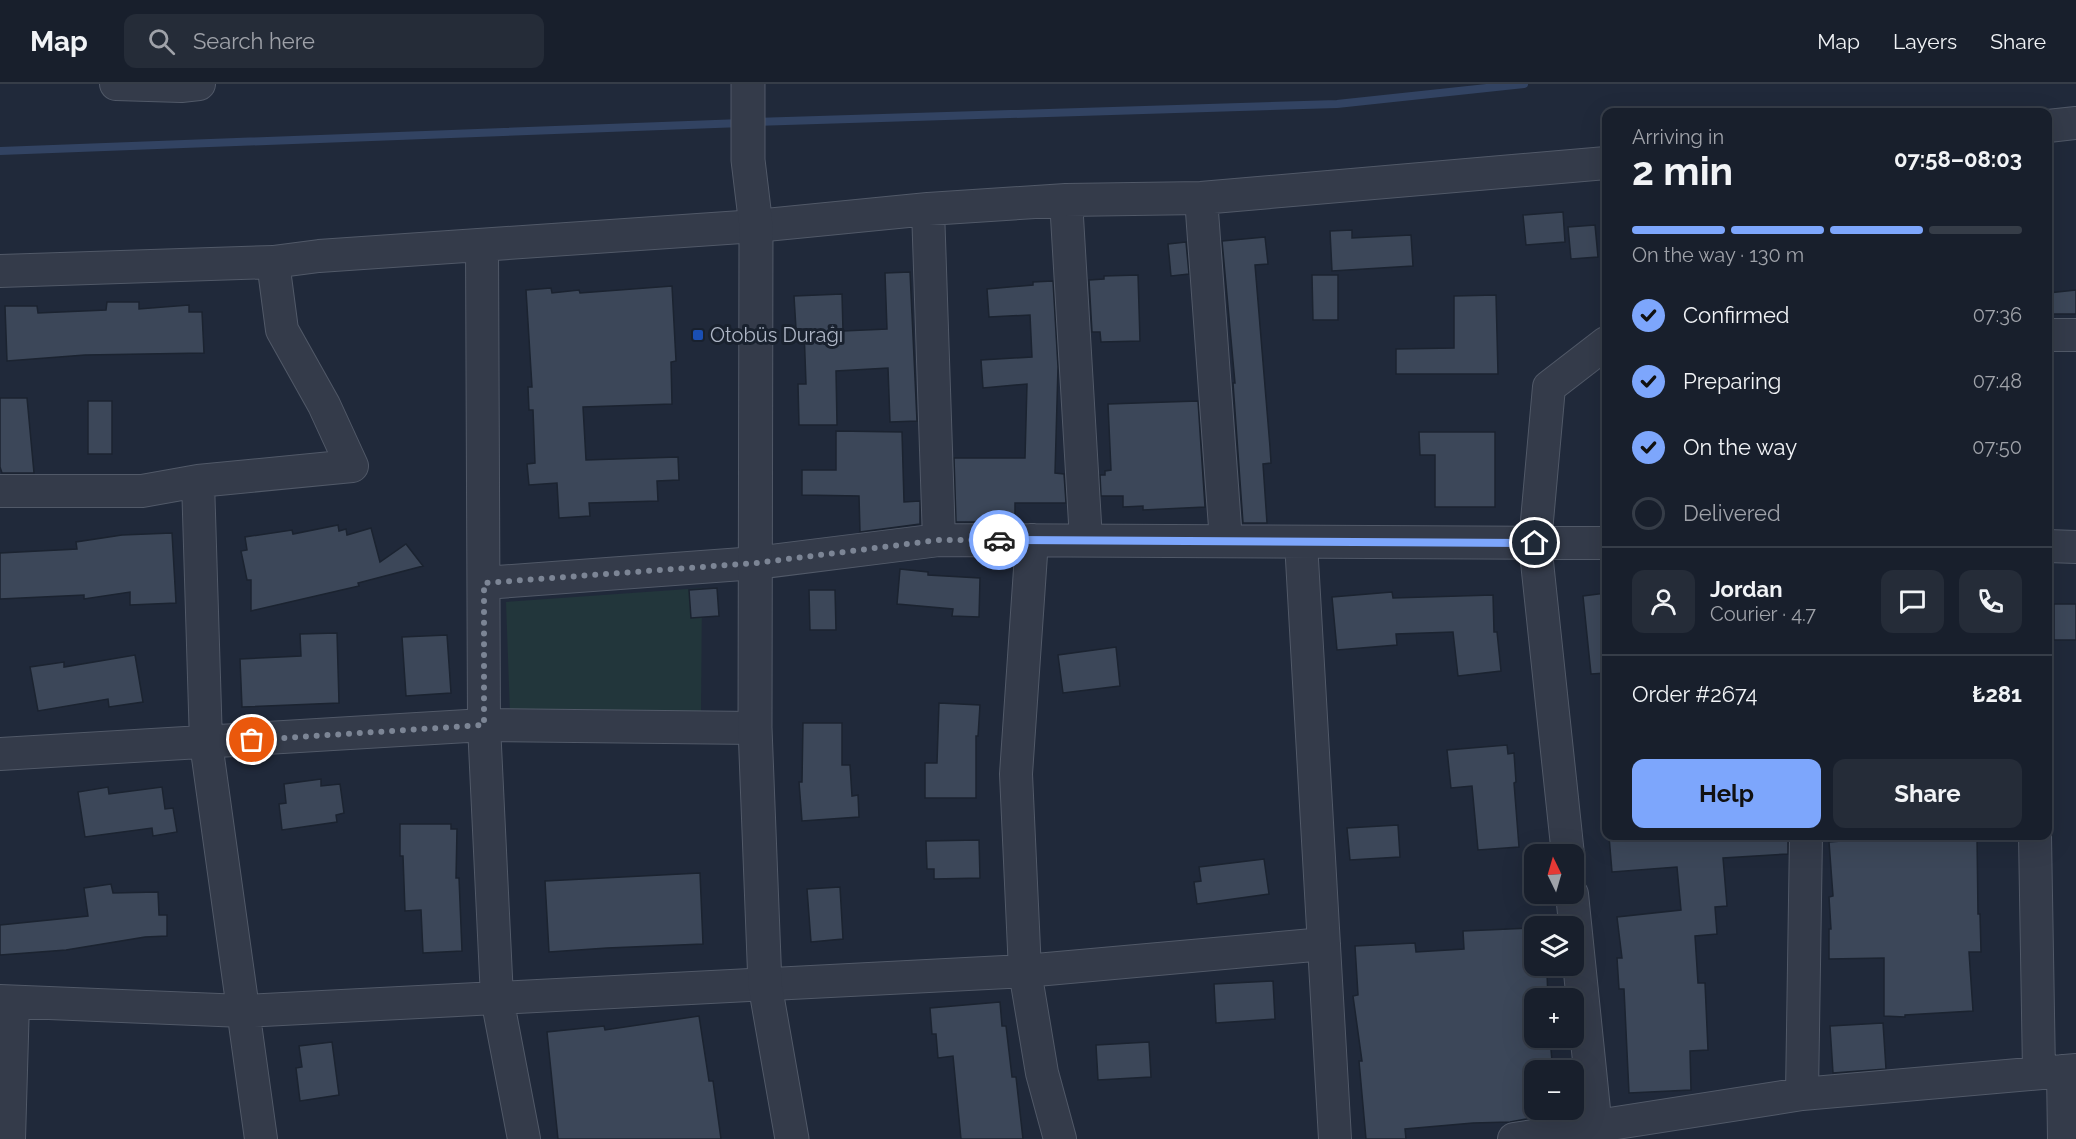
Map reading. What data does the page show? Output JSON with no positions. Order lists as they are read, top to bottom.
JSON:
{
  "places": {
    "transit": ["Otobüs Durağı"]
  },
  "north": "top",
  "page": {
    "header": "Map",
    "search": "Search here",
    "nav": ["Map", "Layers", "Share"],
    "heading": ["2 min", "Arriving in", "07:58–08:03"],
    "panel": [
      "Jordan",
      "Courier · 4.7",
      "Order #2674",
      "₺281"
    ],
    "bar": "On the way · 130 m",
    "list": [
      ["Confirmed", "07:36"],
      ["Preparing", "07:48"],
      ["On the way", "07:50"],
      "Delivered"
    ],
    "buttons": ["Help", "Share"],
    "map_buttons": ["+", "−"]
  }
}
